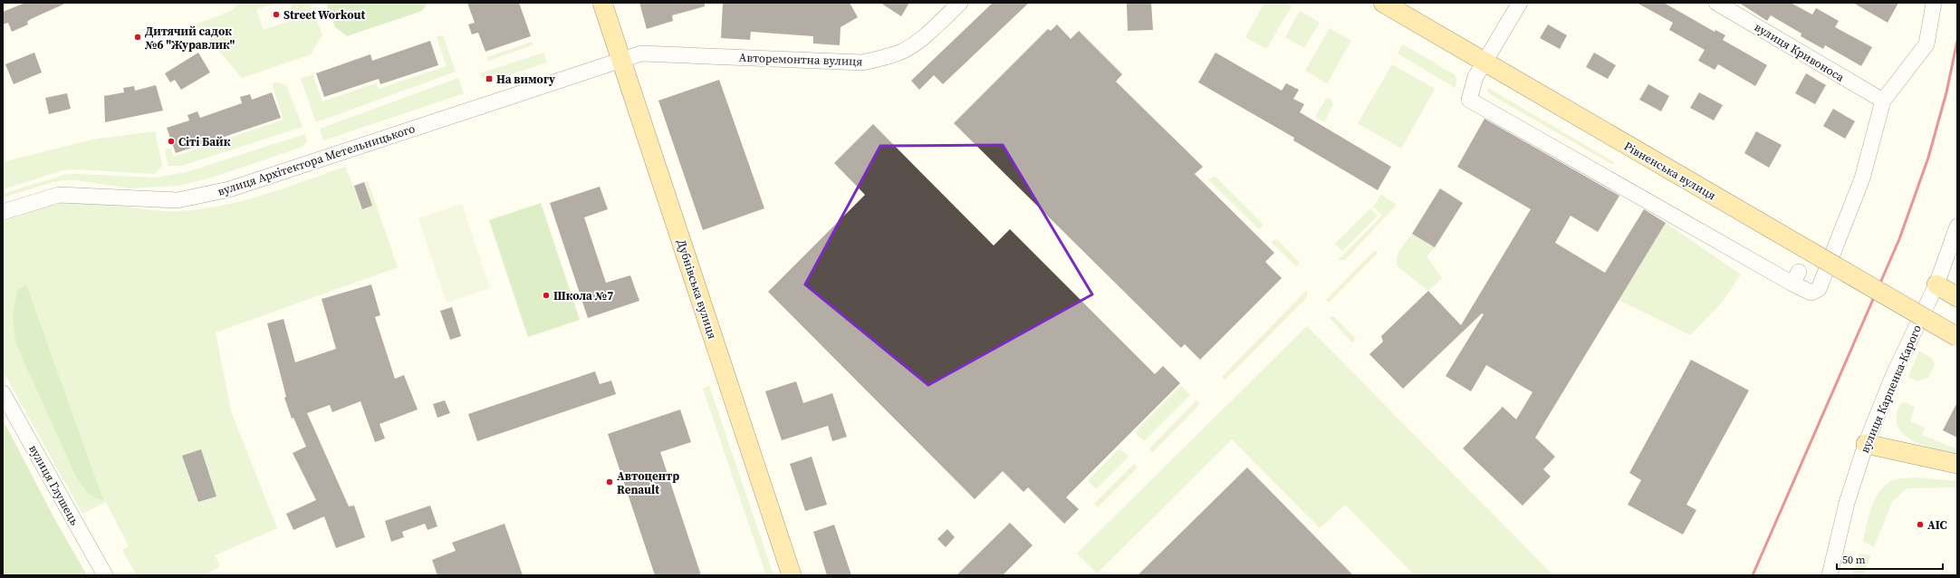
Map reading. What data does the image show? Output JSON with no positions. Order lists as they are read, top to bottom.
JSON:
{
  "streets": {
    "main road": ["Рівненська вулиця", "Дубнівська вулиця"],
    "street": [
      "вулиця Кривоноса",
      "Авторемонтна вулиця",
      "вулиця Архітектора Метельницького",
      "вулиця Карпенка-Карого",
      "вулиця Глушець"
    ]
  },
  "crossings": [
    ["Авторемонтна вулиця", "вулиця Архітектора Метельницького"],
    ["Авторемонтна вулиця", "Дубнівська вулиця"],
    ["вулиця Архітектора Метельницького", "Дубнівська вулиця"]
  ],
  "places": {
    "other": [
      "Street Workout",
      "Дитячий садок №6 \"Журавлик\"",
      "Сіті Байк",
      "Школа №7",
      "Автоцентр Renault",
      "АІС"
    ],
    "transit": ["На вимогу"]
  },
  "scale_bar": "50 m"
}
